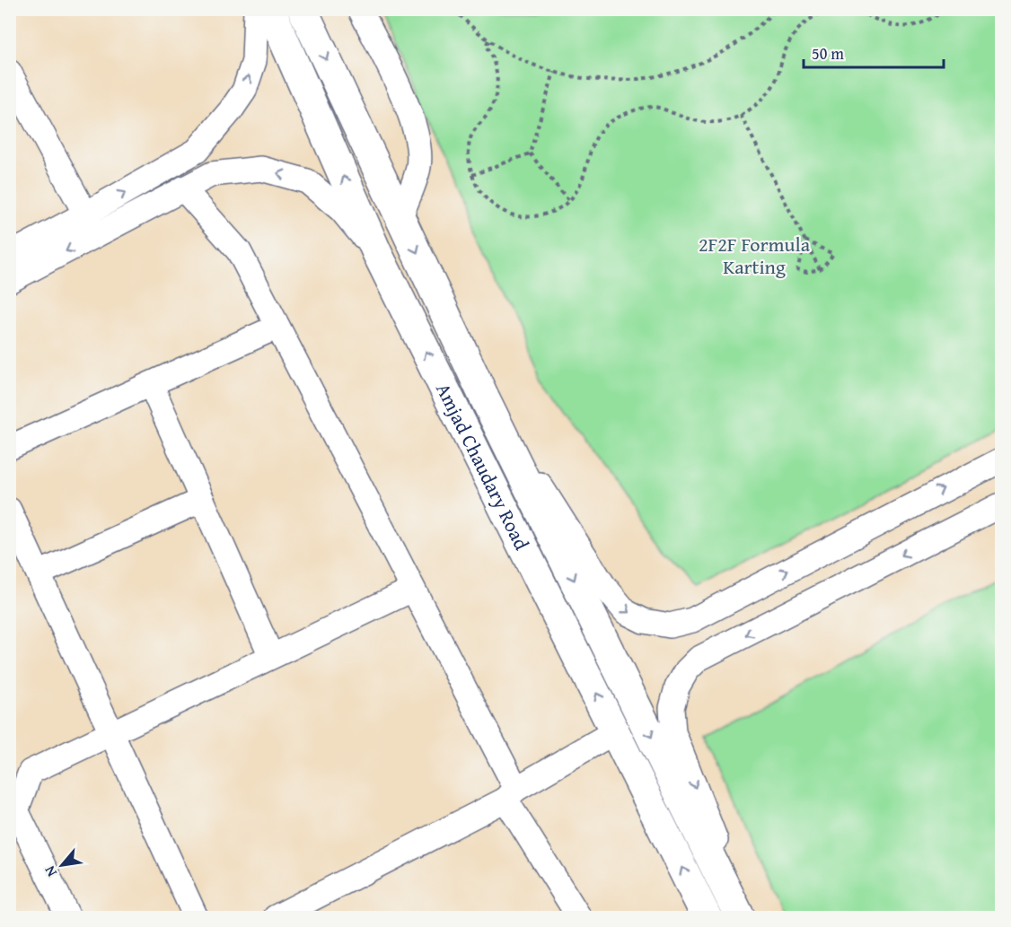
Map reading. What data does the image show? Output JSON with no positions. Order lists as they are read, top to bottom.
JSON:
{
  "streets": {
    "main road": ["Amjad Chaudary Road"]
  },
  "parks": ["2F2F Formula Karting"],
  "scale_bar": "50 m",
  "north": "bottom left"
}
